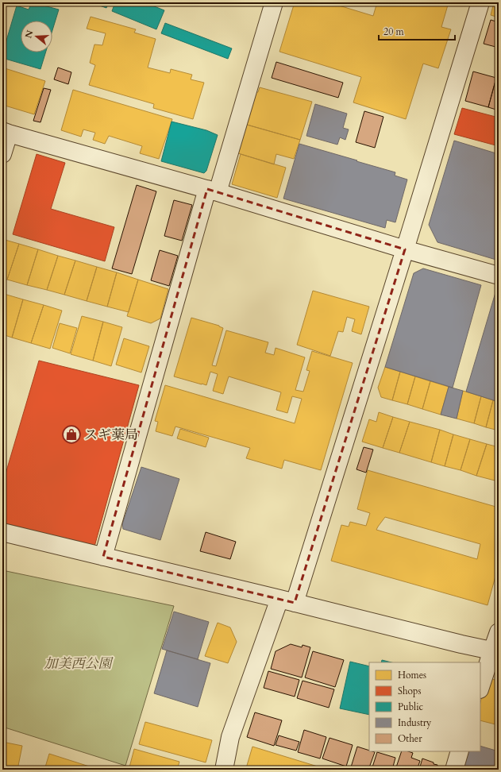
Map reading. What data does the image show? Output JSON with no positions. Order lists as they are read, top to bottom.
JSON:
{
  "parks": ["加美西公園"],
  "places": {
    "shop": ["スギ薬局"]
  },
  "legend": [
    "Homes",
    "Shops",
    "Public",
    "Industry",
    "Other"
  ],
  "scale_bar": "20 m",
  "north": "left"
}
